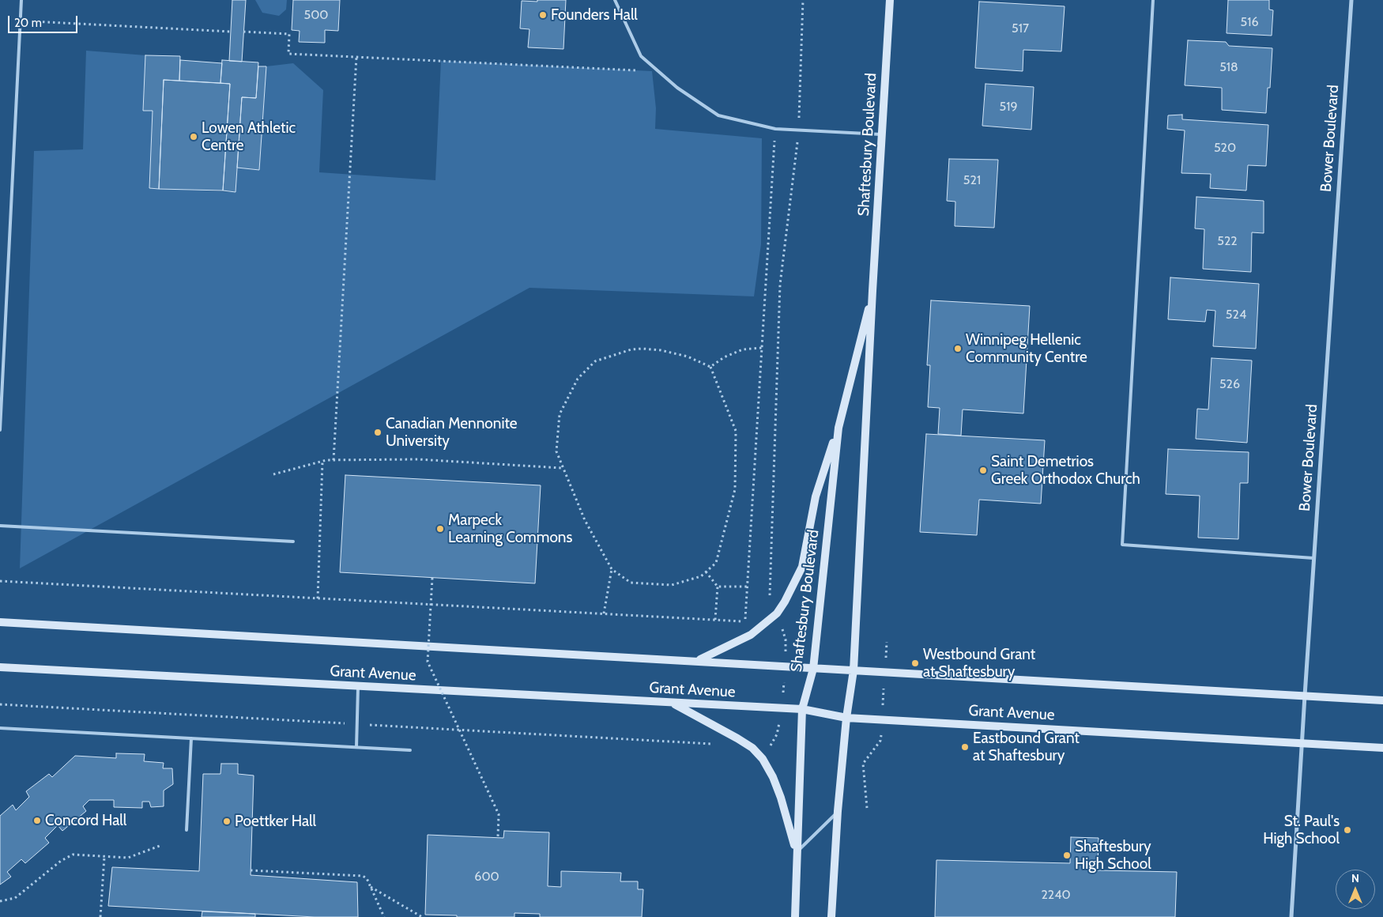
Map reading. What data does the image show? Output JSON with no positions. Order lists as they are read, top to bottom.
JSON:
{
  "streets": {
    "main road": ["Shaftesbury Boulevard", "Grant Avenue"],
    "street": ["Bower Boulevard"]
  },
  "crossings": [
    ["Bower Boulevard", "Grant Avenue"],
    ["Shaftesbury Boulevard", "Grant Avenue"]
  ],
  "places": [
    "Founders Hall",
    "Lowen Athletic Centre",
    "Winnipeg Hellenic Community Centre",
    "Canadian Mennonite University",
    "Saint Demetrios Greek Orthodox Church",
    "Marpeck Learning Commons",
    "Westbound Grant at Shaftesbury",
    "Eastbound Grant at Shaftesbury",
    "Concord Hall",
    "Poettker Hall",
    "St. Paul's High School",
    "Shaftesbury High School"
  ],
  "house_numbers": [
    "500",
    "516",
    "517",
    "518",
    "519",
    "520",
    "521",
    "522",
    "524",
    "526",
    "600",
    "2240"
  ],
  "scale_bar": "20 m",
  "north": "top"
}
